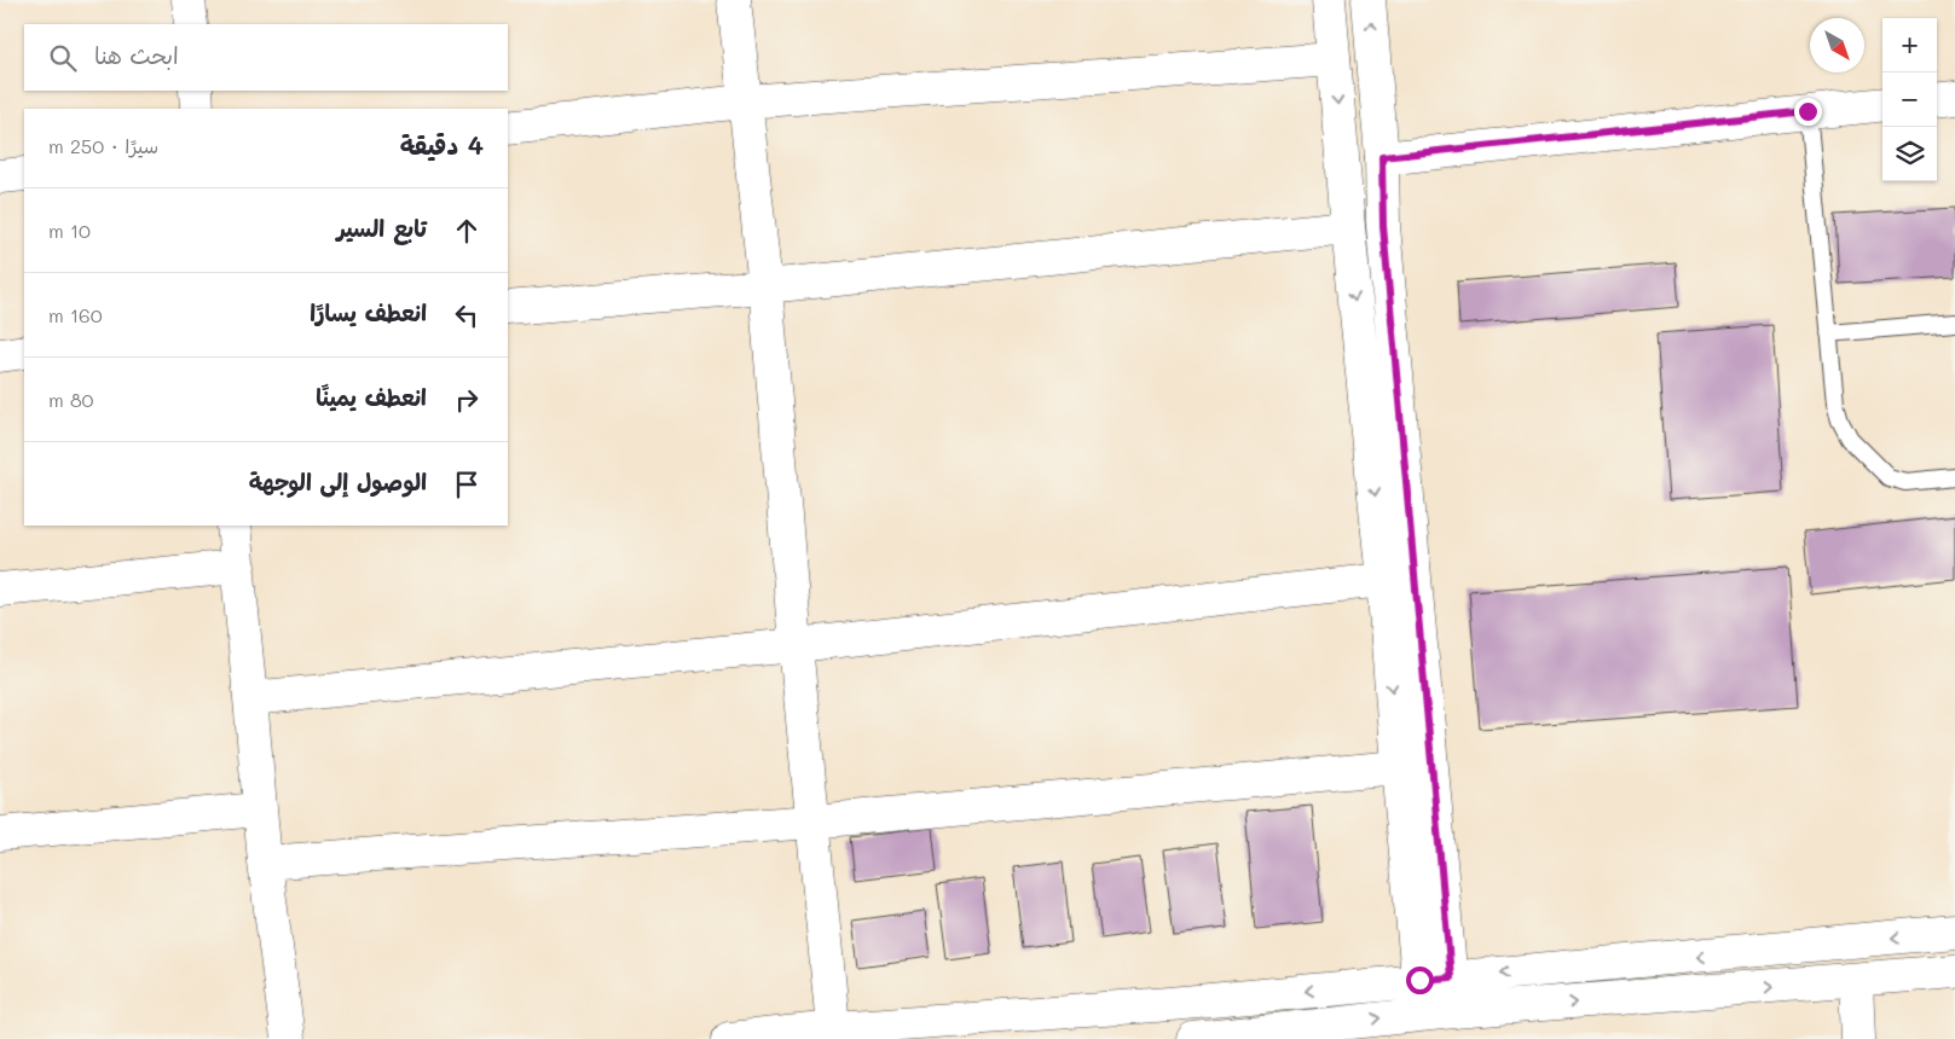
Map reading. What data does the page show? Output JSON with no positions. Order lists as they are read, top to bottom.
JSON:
{
  "north": "bottom right",
  "page": {
    "map_buttons": ["+", "−"],
    "search": "ابحث هنا",
    "heading": ["4 دقيقة", "سيرًا · 250 m"],
    "list": [
      ["تابع السير", "10 m"],
      ["انعطف يسارًا", "160 m"],
      ["انعطف يمينًا", "80 m"],
      "الوصول إلى الوجهة"
    ]
  }
}
